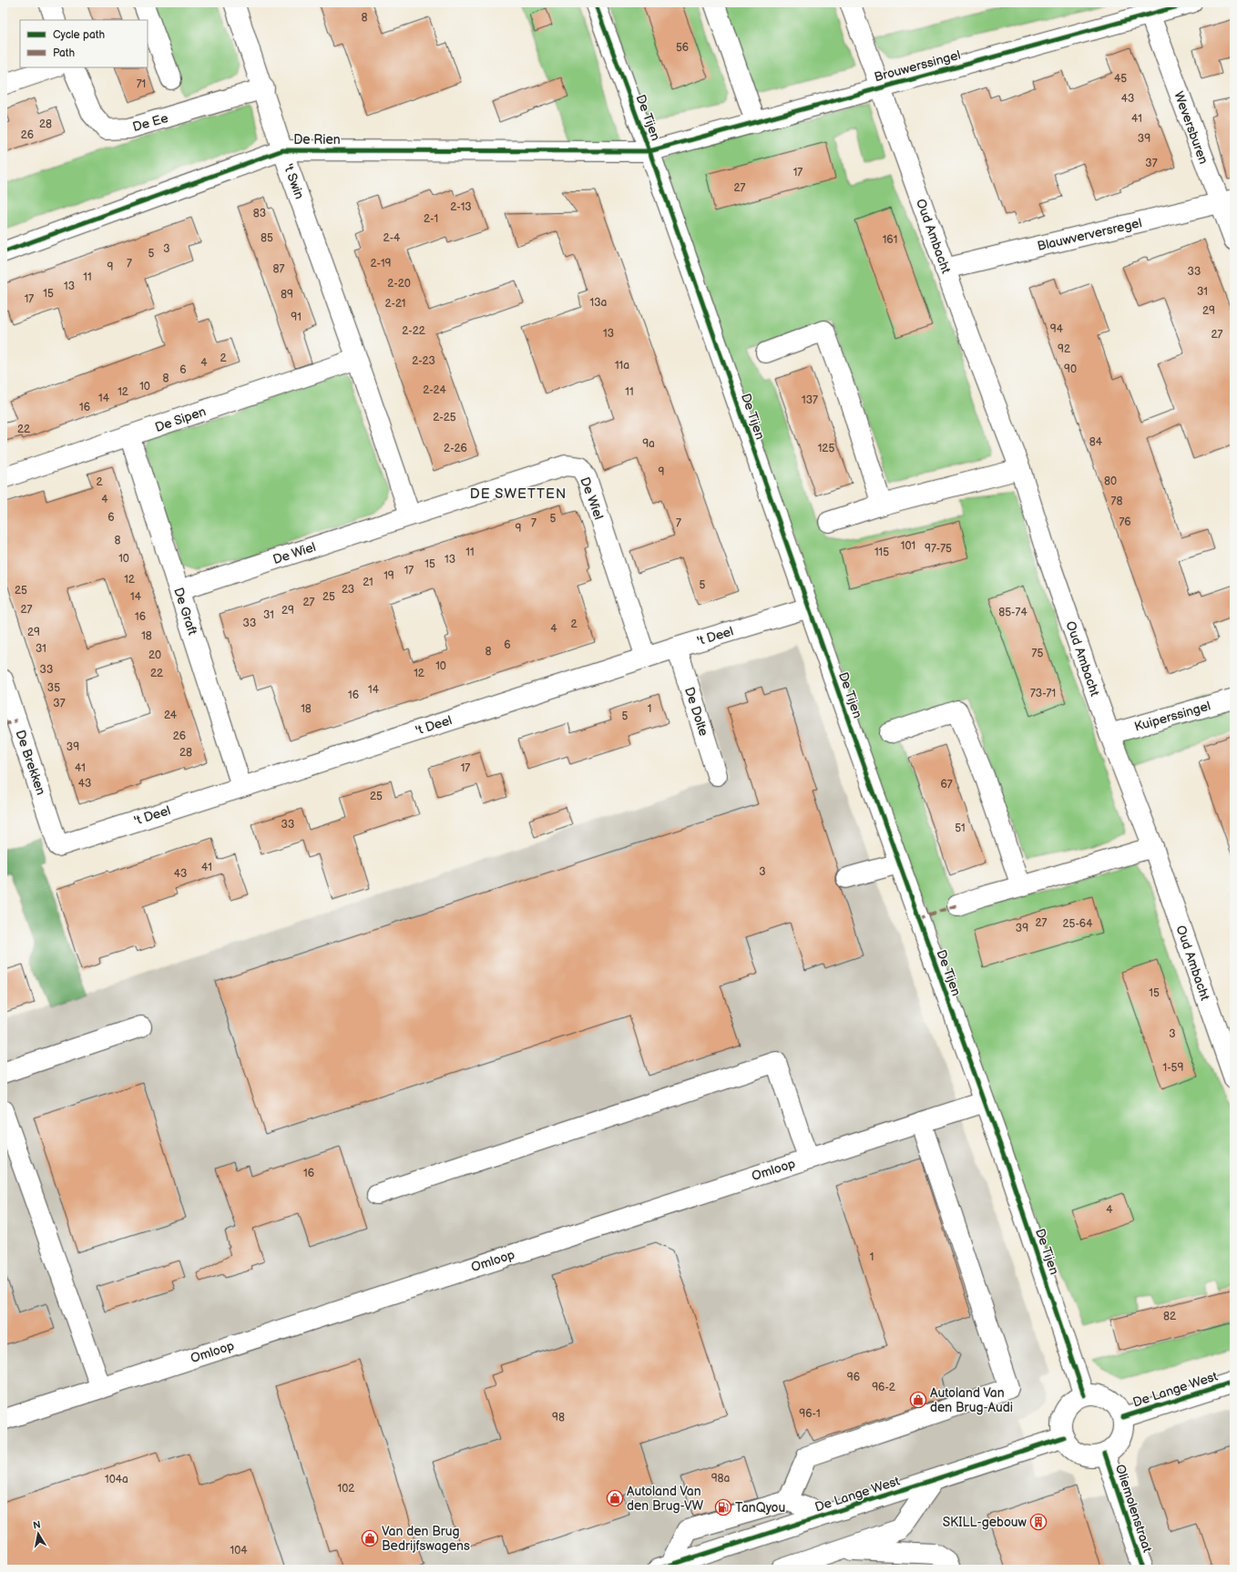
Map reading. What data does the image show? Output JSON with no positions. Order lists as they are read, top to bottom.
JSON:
{
  "streets": {
    "street": [
      "Brouwerssingel",
      "De Tijen",
      "De Ee",
      "Weversburen",
      "De Rien",
      "'t Swin",
      "Blauwverversregel",
      "Oud Ambacht",
      "De Sipen",
      "De Wiel",
      "De Graft",
      "'t Deel",
      "De Dolte",
      "Kuiperssingel",
      "De Brekken",
      "Omloop",
      "De Lange West",
      "Oliemolenstraat"
    ]
  },
  "crossings": [
    ["Brouwerssingel", "De Tijen"],
    ["Brouwerssingel", "Weversburen"],
    ["Brouwerssingel", "De Rien"],
    ["Brouwerssingel", "Oud Ambacht"],
    ["De Tijen", "De Rien"],
    ["De Tijen", "'t Deel"],
    ["De Tijen", "Omloop"],
    ["De Tijen", "De Lange West"],
    ["De Tijen", "Oliemolenstraat"],
    ["De Ee", "'t Swin"],
    ["Weversburen", "Blauwverversregel"],
    ["De Rien", "'t Swin"],
    ["'t Swin", "De Sipen"],
    ["Blauwverversregel", "Oud Ambacht"],
    ["Oud Ambacht", "Kuiperssingel"],
    ["De Sipen", "De Graft"],
    ["De Wiel", "De Graft"],
    ["De Wiel", "'t Deel"],
    ["De Graft", "'t Deel"],
    ["'t Deel", "De Dolte"],
    ["'t Deel", "De Brekken"],
    ["De Lange West", "Oliemolenstraat"]
  ],
  "districts": ["DE SWETTEN"],
  "places": {
    "shop": ["Autoland Van den Brug-Audi", "Autoland Van den Brug-VW", "Van den Brug Bedrijfswagens"],
    "fuel station": ["TanQyou"],
    "building": ["SKILL-gebouw"]
  },
  "house_numbers": [
    "8",
    "56",
    "45",
    "71",
    "43",
    "41",
    "28",
    "26",
    "39",
    "37",
    "17",
    "27",
    "2-13",
    "83",
    "2-1",
    "85",
    "2-4",
    "161",
    "3",
    "5",
    "7",
    "2-19",
    "9",
    "87",
    "33",
    "11",
    "2-20",
    "13",
    "31",
    "15",
    "89",
    "17",
    "13a",
    "2-21",
    "29",
    "91",
    "94",
    "2-22",
    "13",
    "27",
    "92",
    "2",
    "2-23",
    "4",
    "11a",
    "90",
    "6",
    "8",
    "10",
    "2-24",
    "12",
    "11",
    "14",
    "137",
    "16",
    "2-25",
    "22",
    "84",
    "9a",
    "2-26",
    "125",
    "9",
    "80",
    "2",
    "4",
    "78",
    "6",
    "5",
    "76",
    "7",
    "7",
    "9",
    "8",
    "101",
    "97-75",
    "11",
    "115",
    "10",
    "13",
    "15",
    "17",
    "19",
    "12",
    "21",
    "5",
    "23",
    "25",
    "14",
    "25",
    "27",
    "27",
    "29",
    "85-74",
    "31",
    "16",
    "33",
    "2",
    "4",
    "29",
    "18",
    "6",
    "31",
    "8",
    "75",
    "20",
    "10",
    "33",
    "22",
    "12",
    "35",
    "14",
    "73-71",
    "16",
    "37",
    "18",
    "1",
    "24",
    "5",
    "26",
    "39",
    "28",
    "41",
    "17",
    "43",
    "67",
    "25",
    "33",
    "51",
    "41",
    "3",
    "43",
    "27",
    "25-64",
    "39",
    "15",
    "3",
    "1-59",
    "16",
    "4",
    "1",
    "82",
    "96",
    "96-2",
    "96-1",
    "98",
    "98a",
    "104a",
    "102",
    "104"
  ],
  "legend": ["Cycle path", "Path"],
  "north": "top"
}
